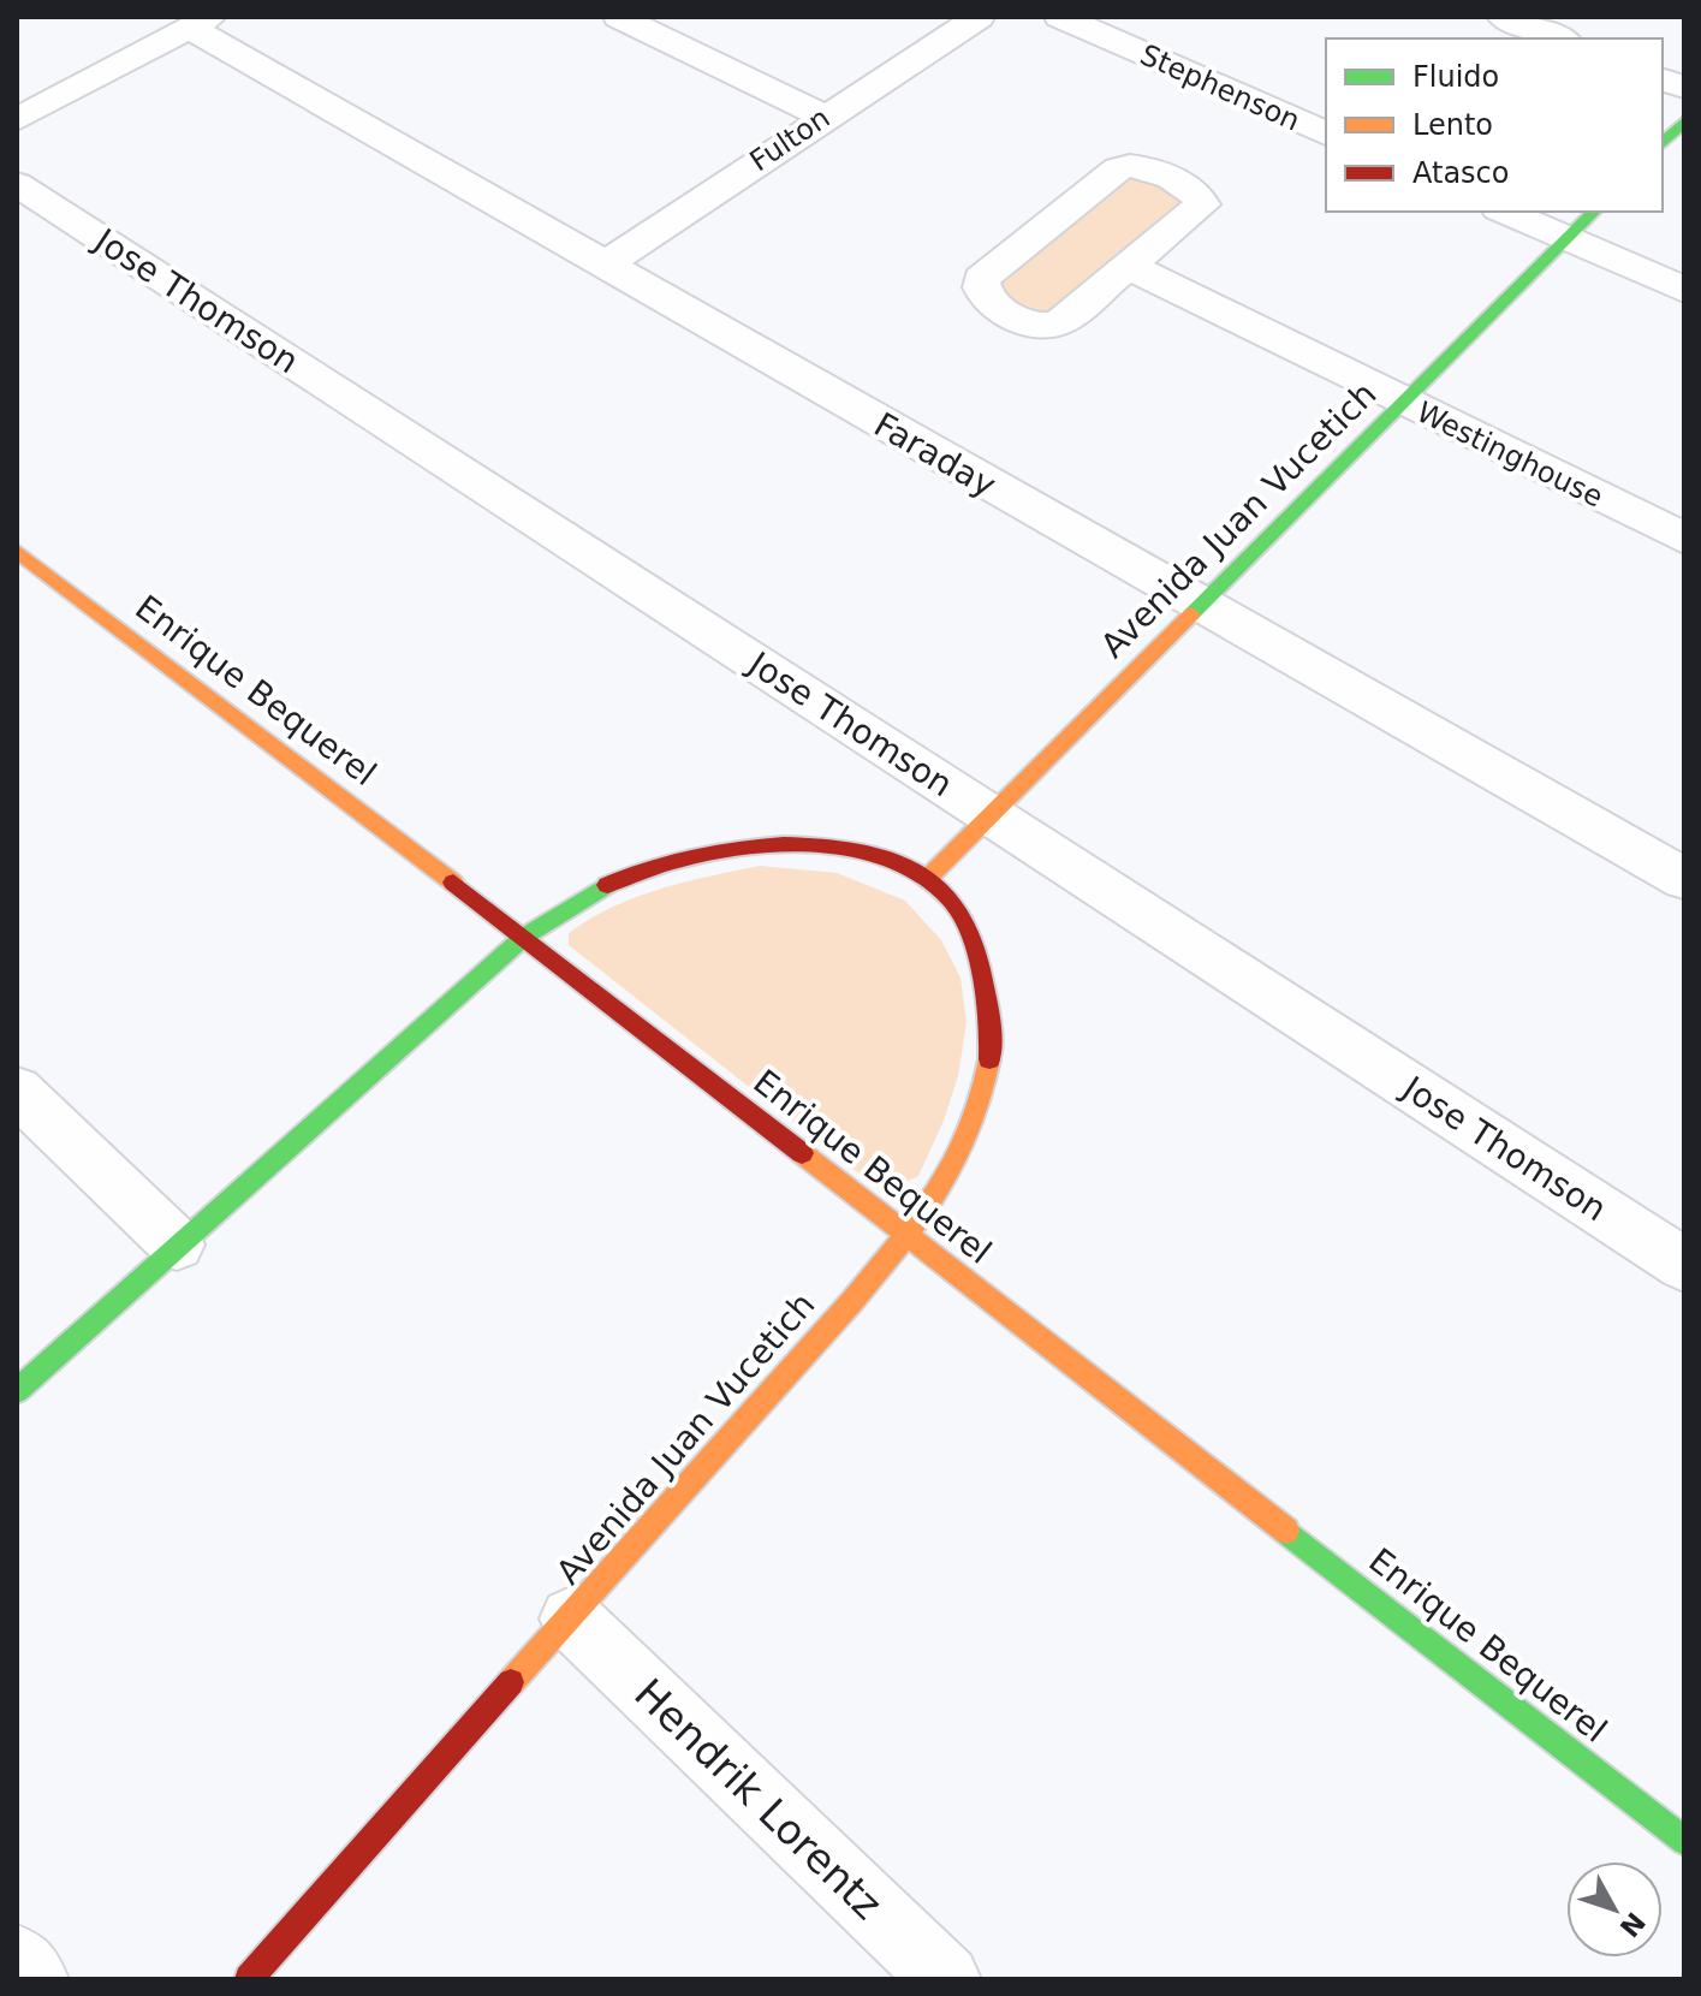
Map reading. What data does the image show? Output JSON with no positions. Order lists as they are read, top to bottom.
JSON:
{
  "streets": {
    "main road": ["Avenida Juan Vucetich", "Enrique Bequerel"],
    "street": [
      "Stephenson",
      "Fulton",
      "Jose Thomson",
      "Faraday",
      "Westinghouse",
      "Hendrik Lorentz"
    ]
  },
  "crossings": [
    ["Fulton", "Faraday"],
    ["Jose Thomson", "Avenida Juan Vucetich"],
    ["Faraday", "Avenida Juan Vucetich"],
    ["Westinghouse", "Avenida Juan Vucetich"],
    ["Avenida Juan Vucetich", "Enrique Bequerel"],
    ["Avenida Juan Vucetich", "Hendrik Lorentz"]
  ],
  "legend": ["Fluido", "Lento", "Atasco"],
  "north": "bottom right"
}
